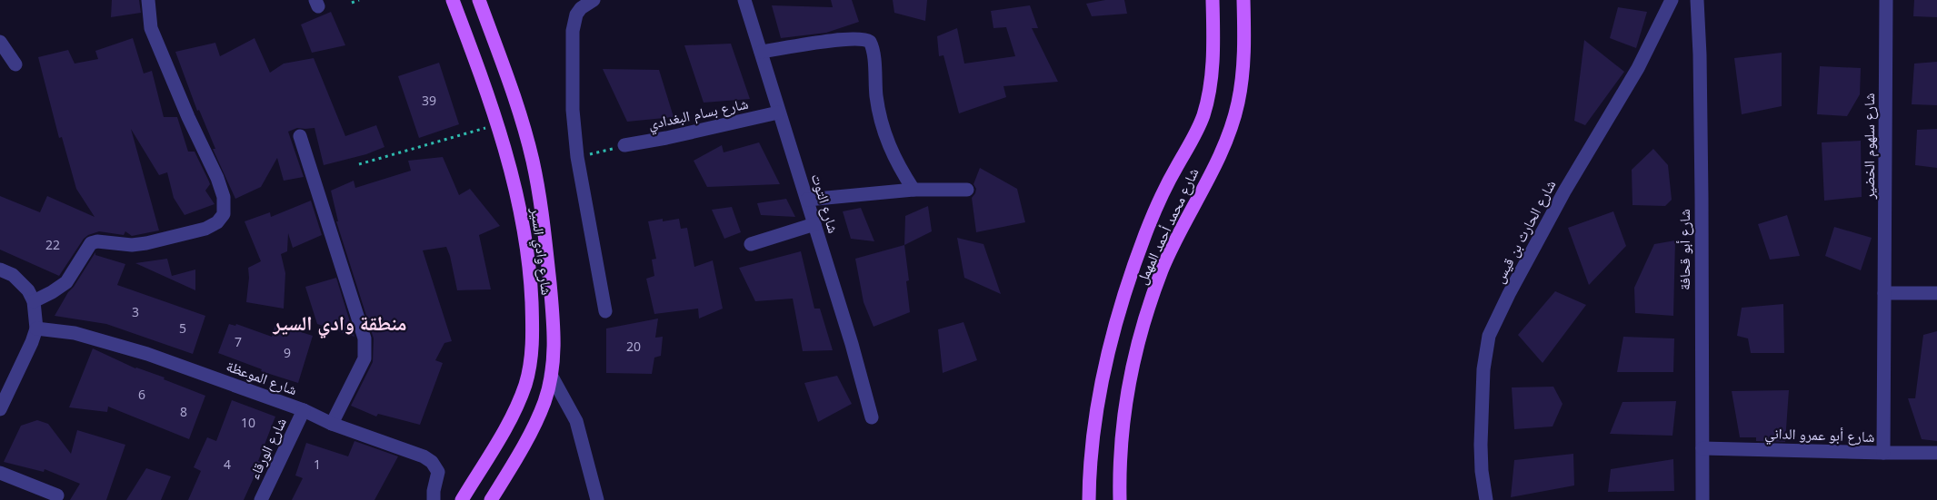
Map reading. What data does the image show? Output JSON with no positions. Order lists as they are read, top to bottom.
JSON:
{
  "streets": {
    "main road": ["شارع محمد أحمد المهمل", "شارع وادي السير"],
    "street": [
      "شارع بسام البغدادي",
      "شارع سلهوم الخضير",
      "شارع التوت",
      "شارع الحارث بن قيس",
      "شارع أبو قحافة",
      "شارع الموعظة",
      "شارع أبو عمرو الداني",
      "شارع الورقاء"
    ]
  },
  "crossings": [
    ["شارع بسام البغدادي", "شارع التوت"],
    ["شارع سلهوم الخضير", "شارع أبو عمرو الداني"],
    ["شارع أبو قحافة", "شارع أبو عمرو الداني"],
    ["شارع الموعظة", "شارع الورقاء"]
  ],
  "districts": ["منطقة وادي السير"],
  "house_numbers": [
    "39",
    "22",
    "3",
    "5",
    "7",
    "20",
    "9",
    "6",
    "8",
    "10",
    "4",
    "1"
  ]
}
